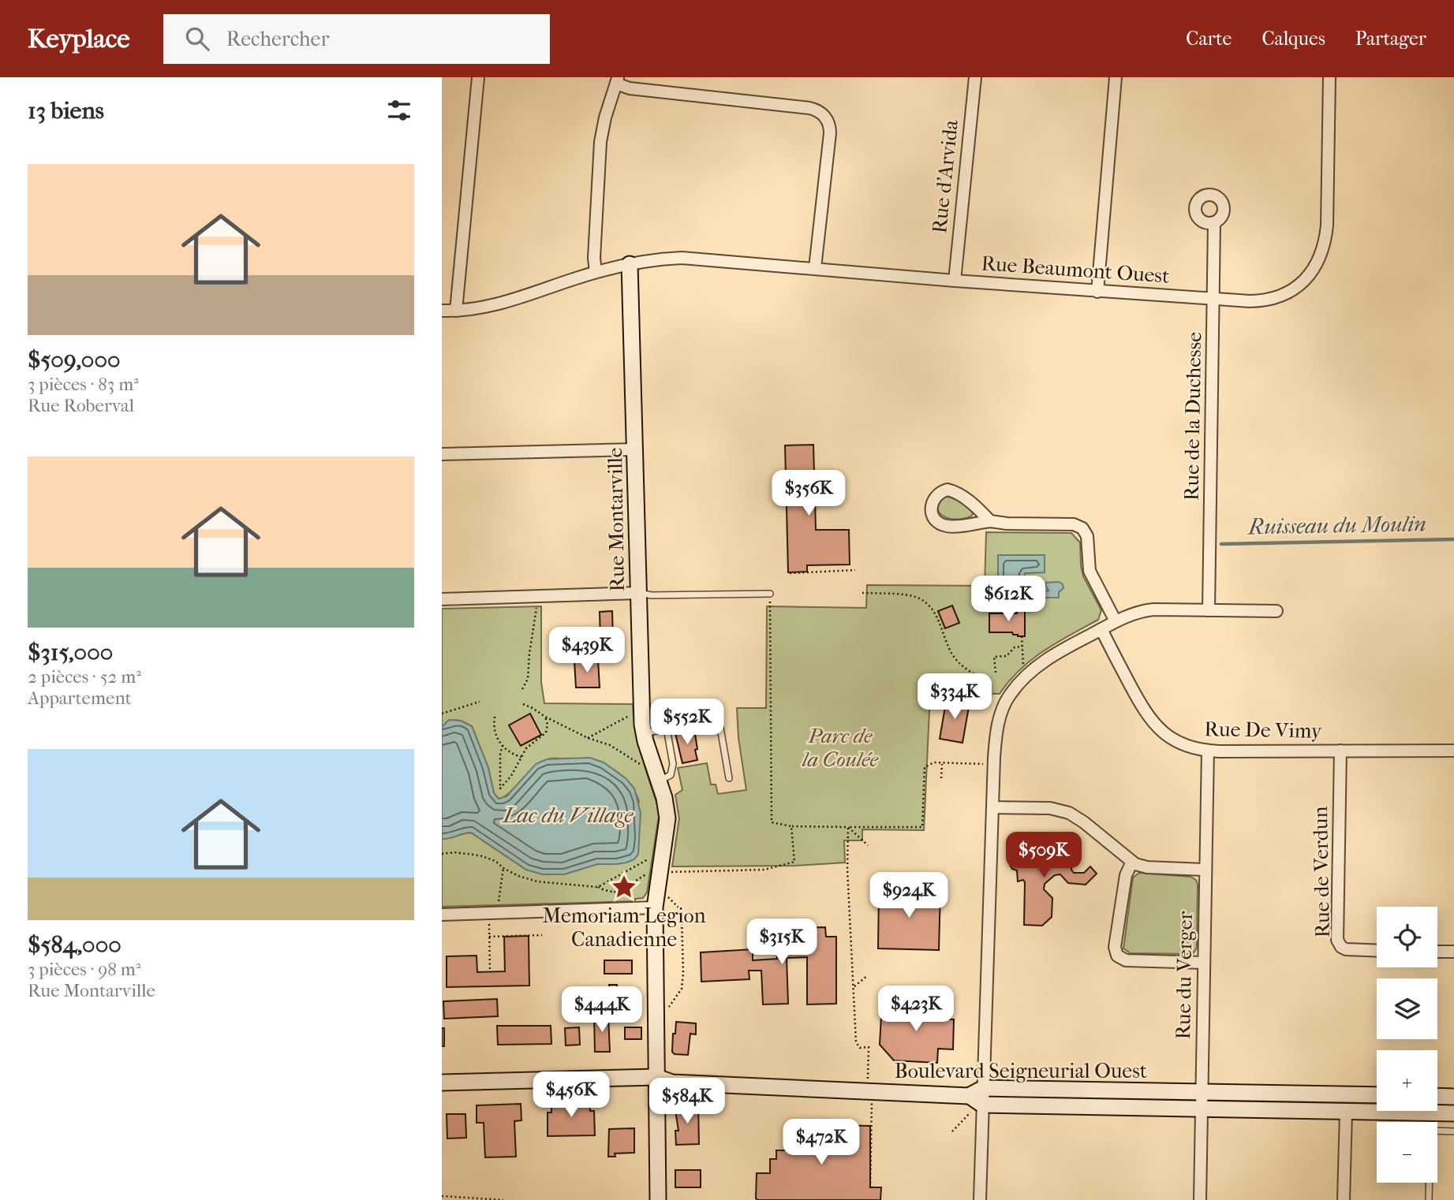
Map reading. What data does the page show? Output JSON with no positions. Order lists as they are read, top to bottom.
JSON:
{
  "streets": {
    "street": [
      "Rue d'Arvida",
      "Rue Beaumont Ouest",
      "Rue de la Duchesse",
      "Rue Montarville",
      "Rue De Vimy",
      "Rue de Verdun",
      "Rue du Verger",
      "Boulevard Seigneurial Ouest"
    ]
  },
  "crossings": [
    ["Rue d'Arvida", "Rue Beaumont Ouest"],
    ["Rue Beaumont Ouest", "Rue de la Duchesse"],
    ["Rue Beaumont Ouest", "Rue Montarville"],
    ["Rue Montarville", "Boulevard Seigneurial Ouest"],
    ["Rue De Vimy", "Rue de Verdun"],
    ["Rue De Vimy", "Rue du Verger"],
    ["Rue du Verger", "Boulevard Seigneurial Ouest"]
  ],
  "water": ["Ruisseau du Moulin", "Lac du Village"],
  "parks": ["Parc de la Coulée"],
  "places": {
    "place": ["Memoriam Legion Canadienne"]
  },
  "page": {
    "header": "Keyplace",
    "search": "Rechercher",
    "nav": ["Carte", "Calques", "Partager"],
    "heading": "13 biens",
    "list": [
      {
        "name": "$509,000",
        "note": "3 pièces · 83 m² · Rue Roberval"
      },
      {
        "name": "$315,000",
        "note": "2 pièces · 52 m² · Appartement"
      },
      {
        "name": "$584,000",
        "note": "3 pièces · 98 m² · Rue Montarville"
      }
    ],
    "price": [
      "$356K",
      "$612K",
      "$439K",
      "$334K",
      "$552K",
      "$509K",
      "$924K",
      "$315K",
      "$423K",
      "$444K",
      "$456K",
      "$584K",
      "$472K"
    ],
    "map_buttons": ["+", "−"]
  }
}
